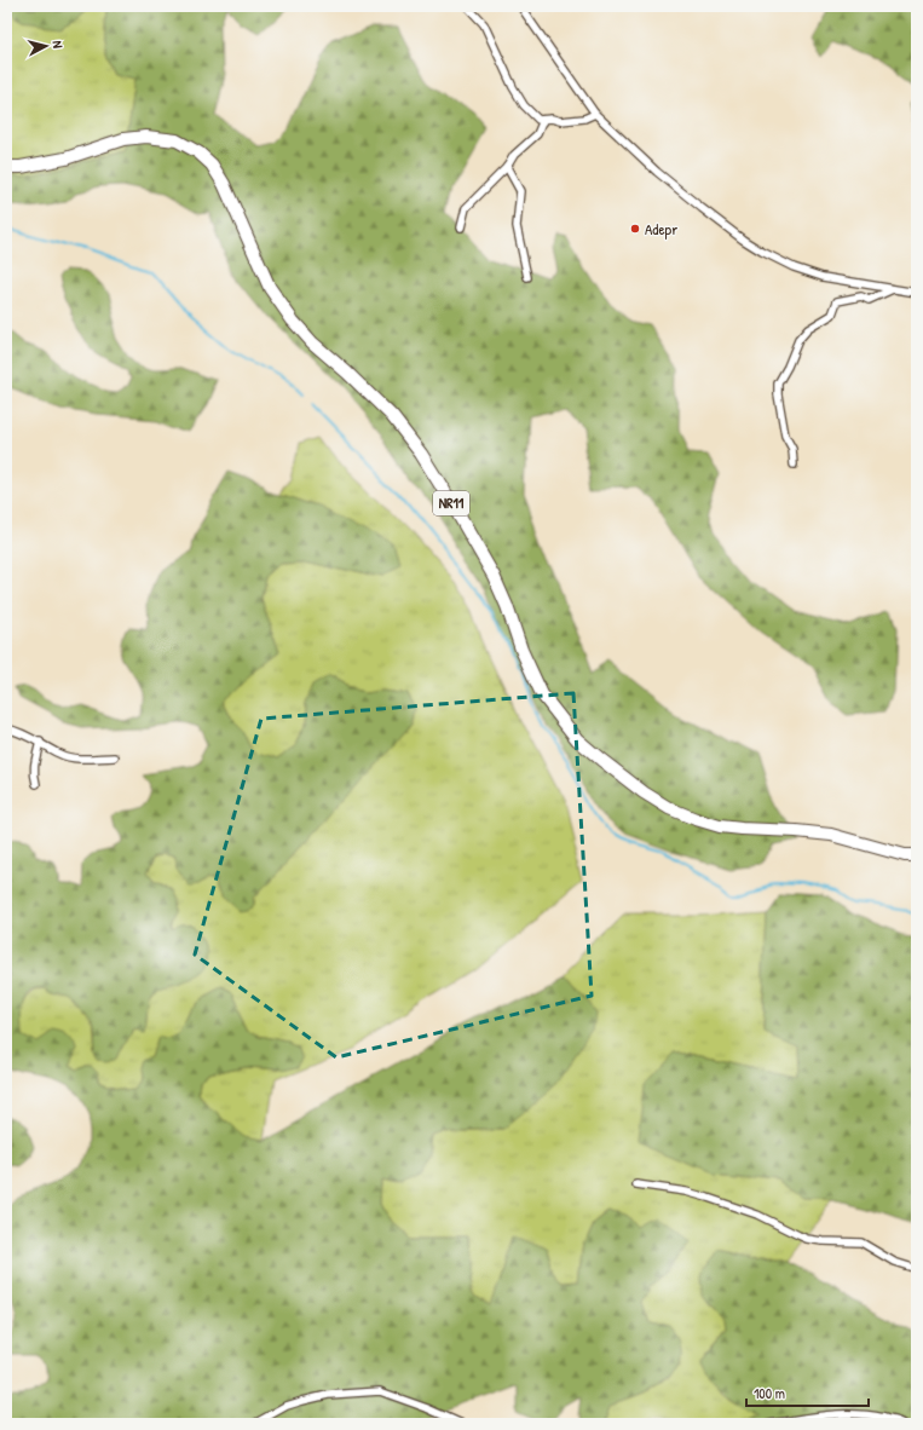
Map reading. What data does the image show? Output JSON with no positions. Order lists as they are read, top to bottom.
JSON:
{
  "streets": {
    "highway": ["NR11"]
  },
  "places": ["Adepr"],
  "scale_bar": "100 m",
  "north": "right"
}
